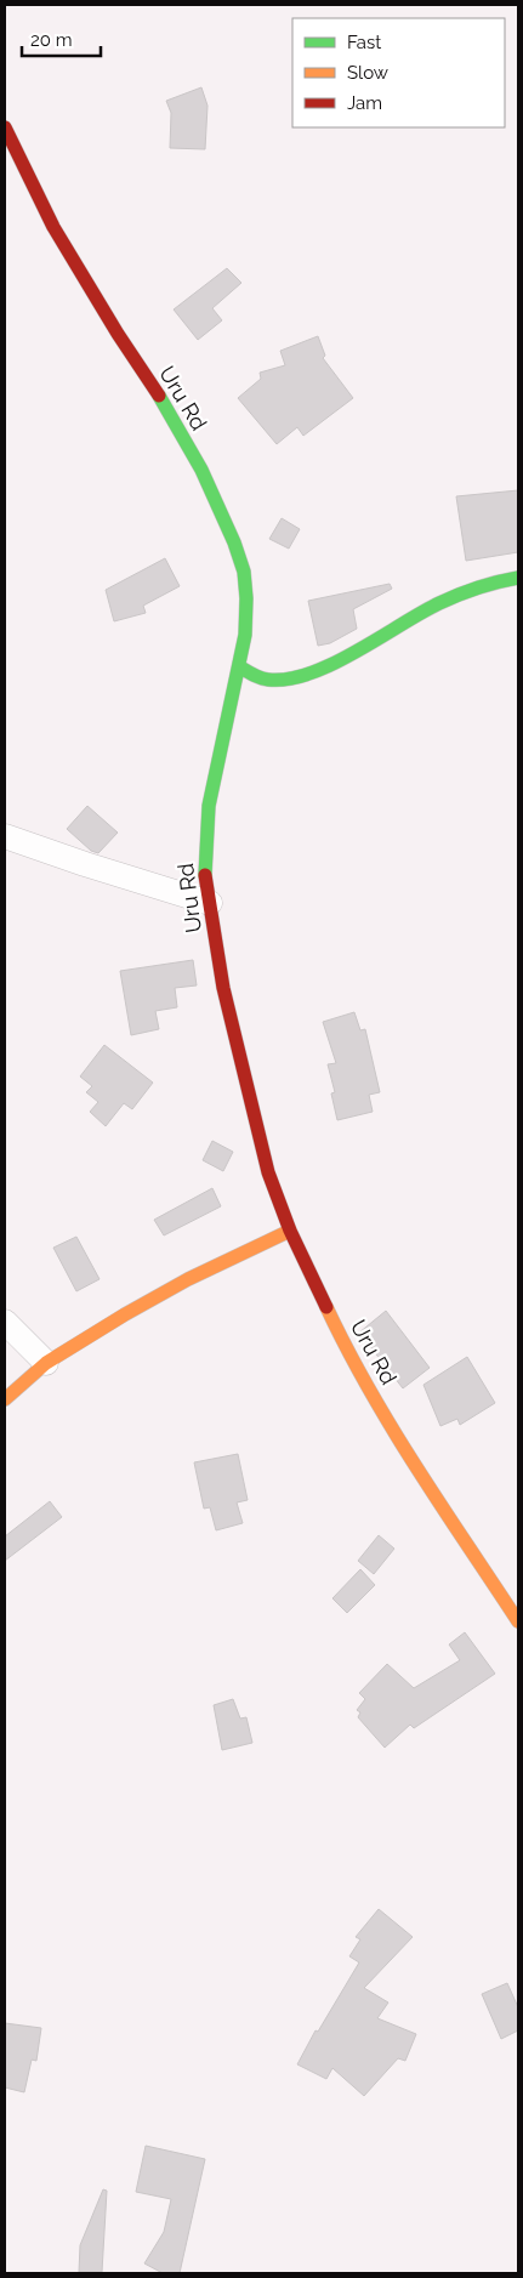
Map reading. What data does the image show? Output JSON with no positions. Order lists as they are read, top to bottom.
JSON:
{
  "streets": {
    "street": ["Uru Rd"]
  },
  "legend": ["Fast", "Slow", "Jam"],
  "scale_bar": "20 m"
}
